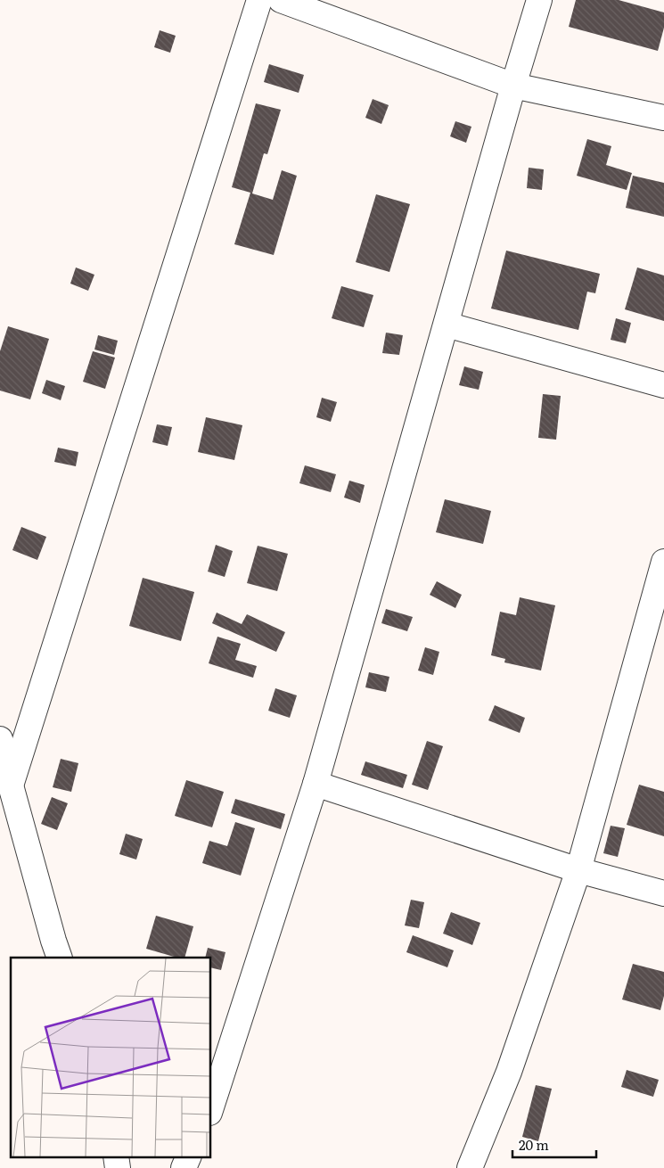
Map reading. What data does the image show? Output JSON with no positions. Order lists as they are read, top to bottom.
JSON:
{
  "scale_bar": "20 m"
}
